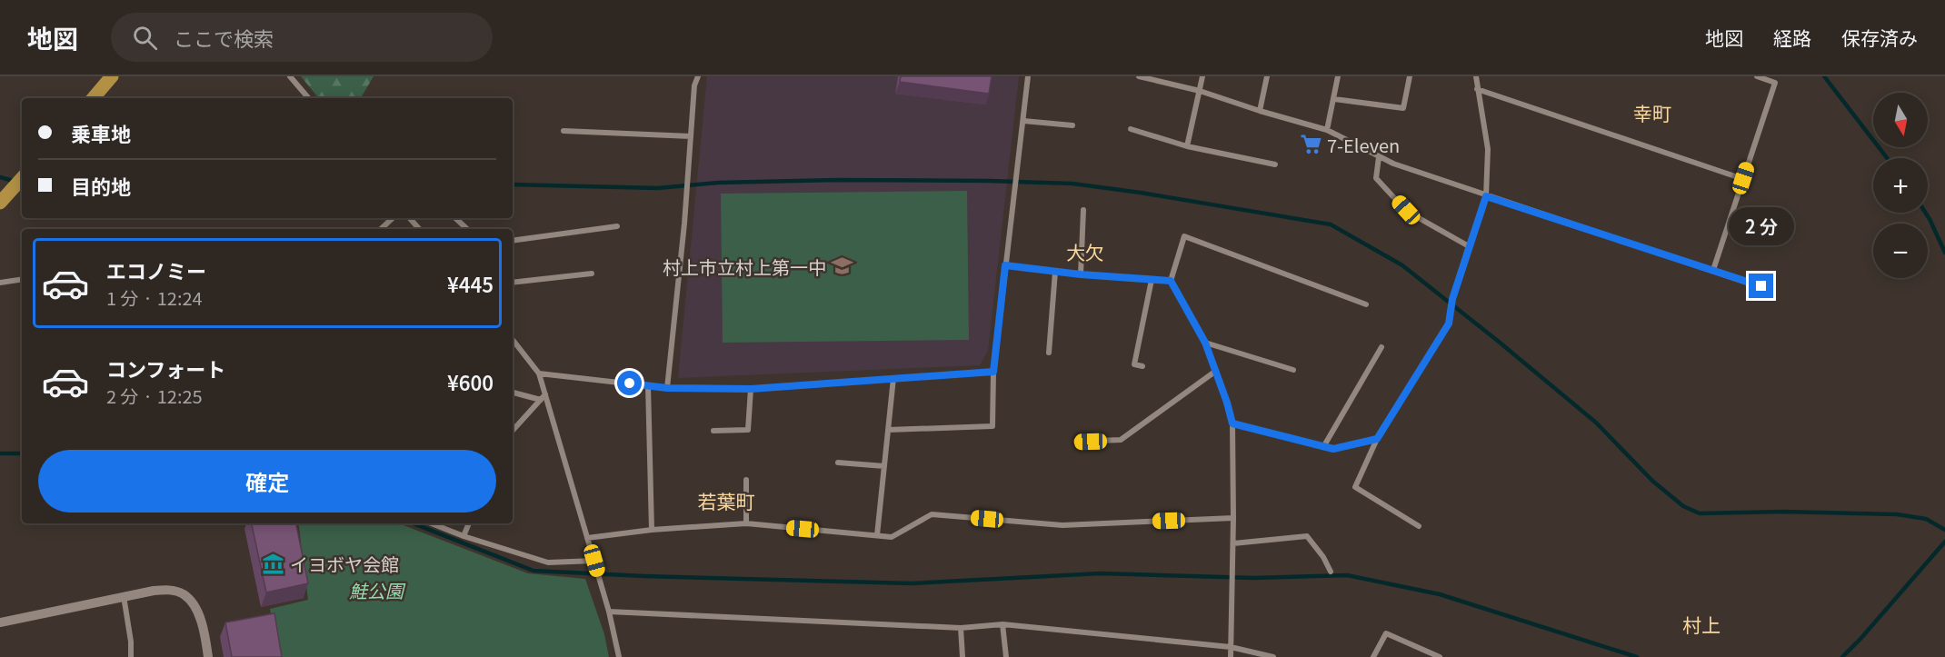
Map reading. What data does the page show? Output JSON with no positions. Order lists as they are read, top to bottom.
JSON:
{
  "districts": [
    "幸町",
    "大欠",
    "若葉町",
    "村上"
  ],
  "parks": ["鮭公園"],
  "places": {
    "supermarket": ["7-Eleven"],
    "school or university": ["村上市立村上第一中"],
    "museum": ["イヨボヤ会館"]
  },
  "north": "bottom",
  "page": {
    "header": "地図",
    "search": "ここで検索",
    "nav": ["地図", "経路", "保存済み"],
    "map_buttons": ["+", "−"],
    "banner": ["乗車地", "目的地"],
    "bubble": "2 分",
    "list": [
      {
        "name": "エコノミー",
        "note": "1 分 · 12:24",
        "value": "¥445"
      },
      {
        "name": "コンフォート",
        "note": "2 分 · 12:25",
        "value": "¥600"
      }
    ],
    "buttons": "確定"
  }
}
